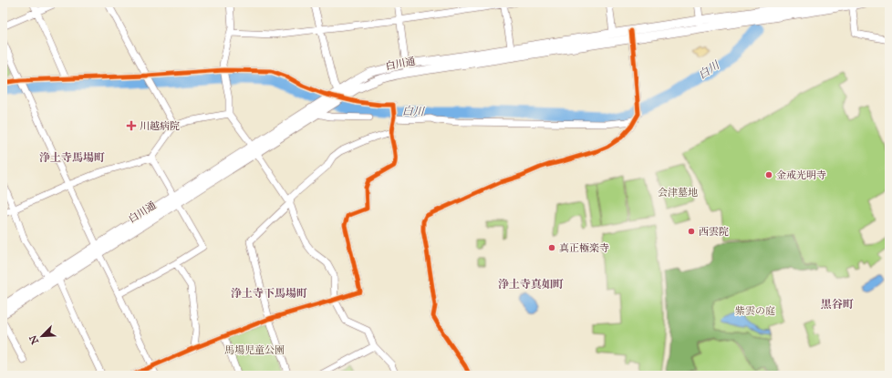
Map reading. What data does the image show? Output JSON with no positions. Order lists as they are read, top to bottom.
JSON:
{
  "streets": {
    "main road": ["白川通"]
  },
  "districts": [
    "浄土寺馬場町",
    "浄土寺真如町",
    "浄土寺下馬場町",
    "黒谷町"
  ],
  "water": ["白川"],
  "parks": ["会津墓地", "紫雲の庭", "馬場児童公園"],
  "places": {
    "health": ["川越病院"],
    "other": ["金戒光明寺", "西雲院", "真正極楽寺"]
  },
  "north": "bottom left"
}
